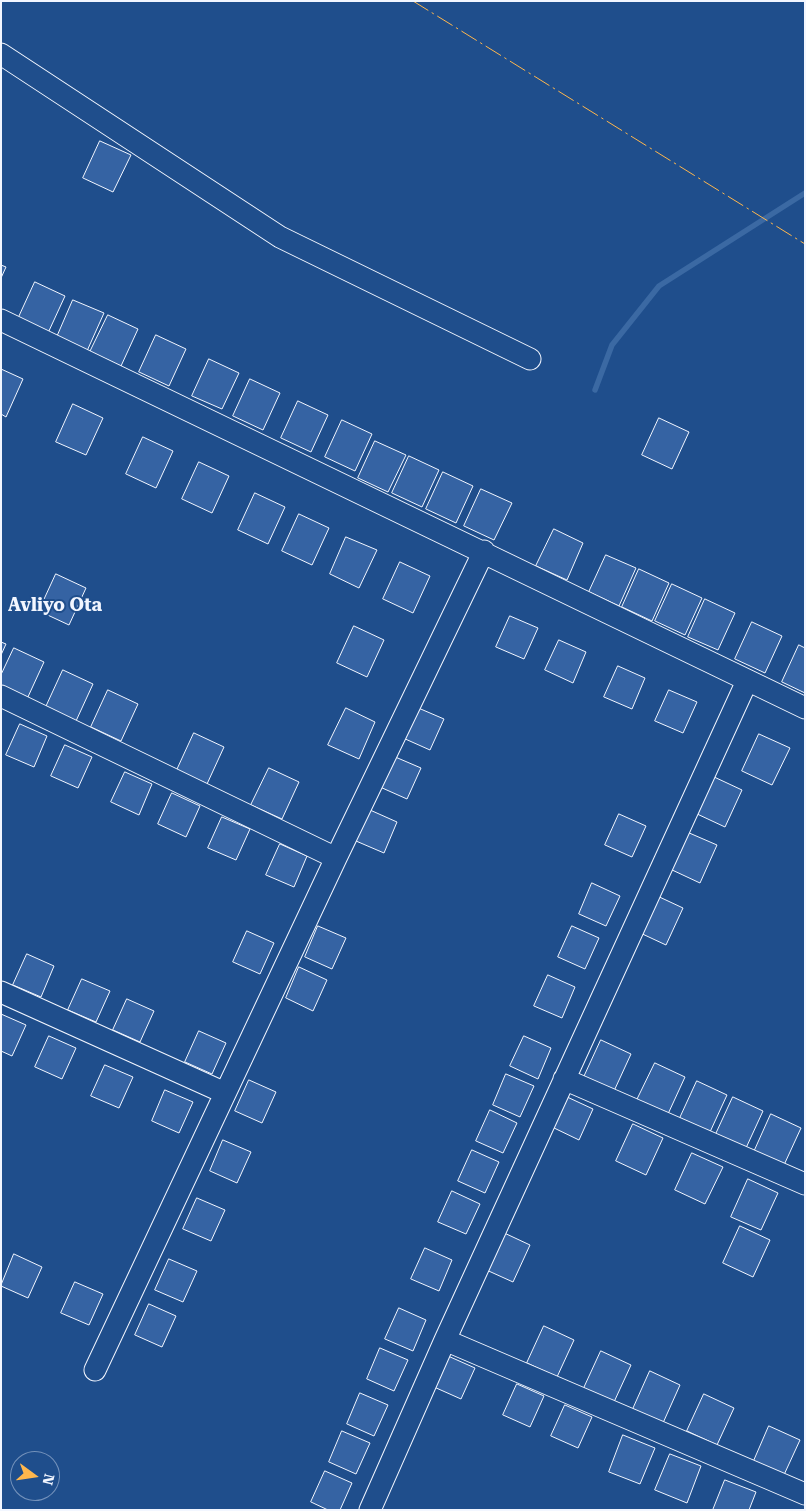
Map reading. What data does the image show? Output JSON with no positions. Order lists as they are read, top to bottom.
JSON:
{
  "districts": ["Avliyo Ota"],
  "north": "right"
}
